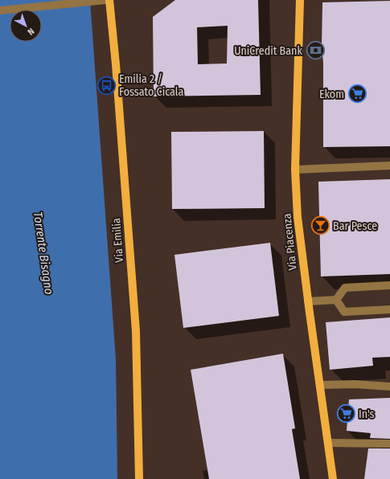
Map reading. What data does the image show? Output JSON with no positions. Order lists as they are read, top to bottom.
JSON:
{
  "streets": {
    "main road": ["Via Emilia", "Via Piacenza"]
  },
  "water": ["Torrente Bisagno"],
  "places": {
    "bank": ["UniCredit Bank"],
    "bus stop": ["Emilia 2 / Fossato Cicala"],
    "supermarket": ["Ekom", "In's"],
    "bar": ["Bar Pesce"]
  },
  "north": "bottom right"
}
